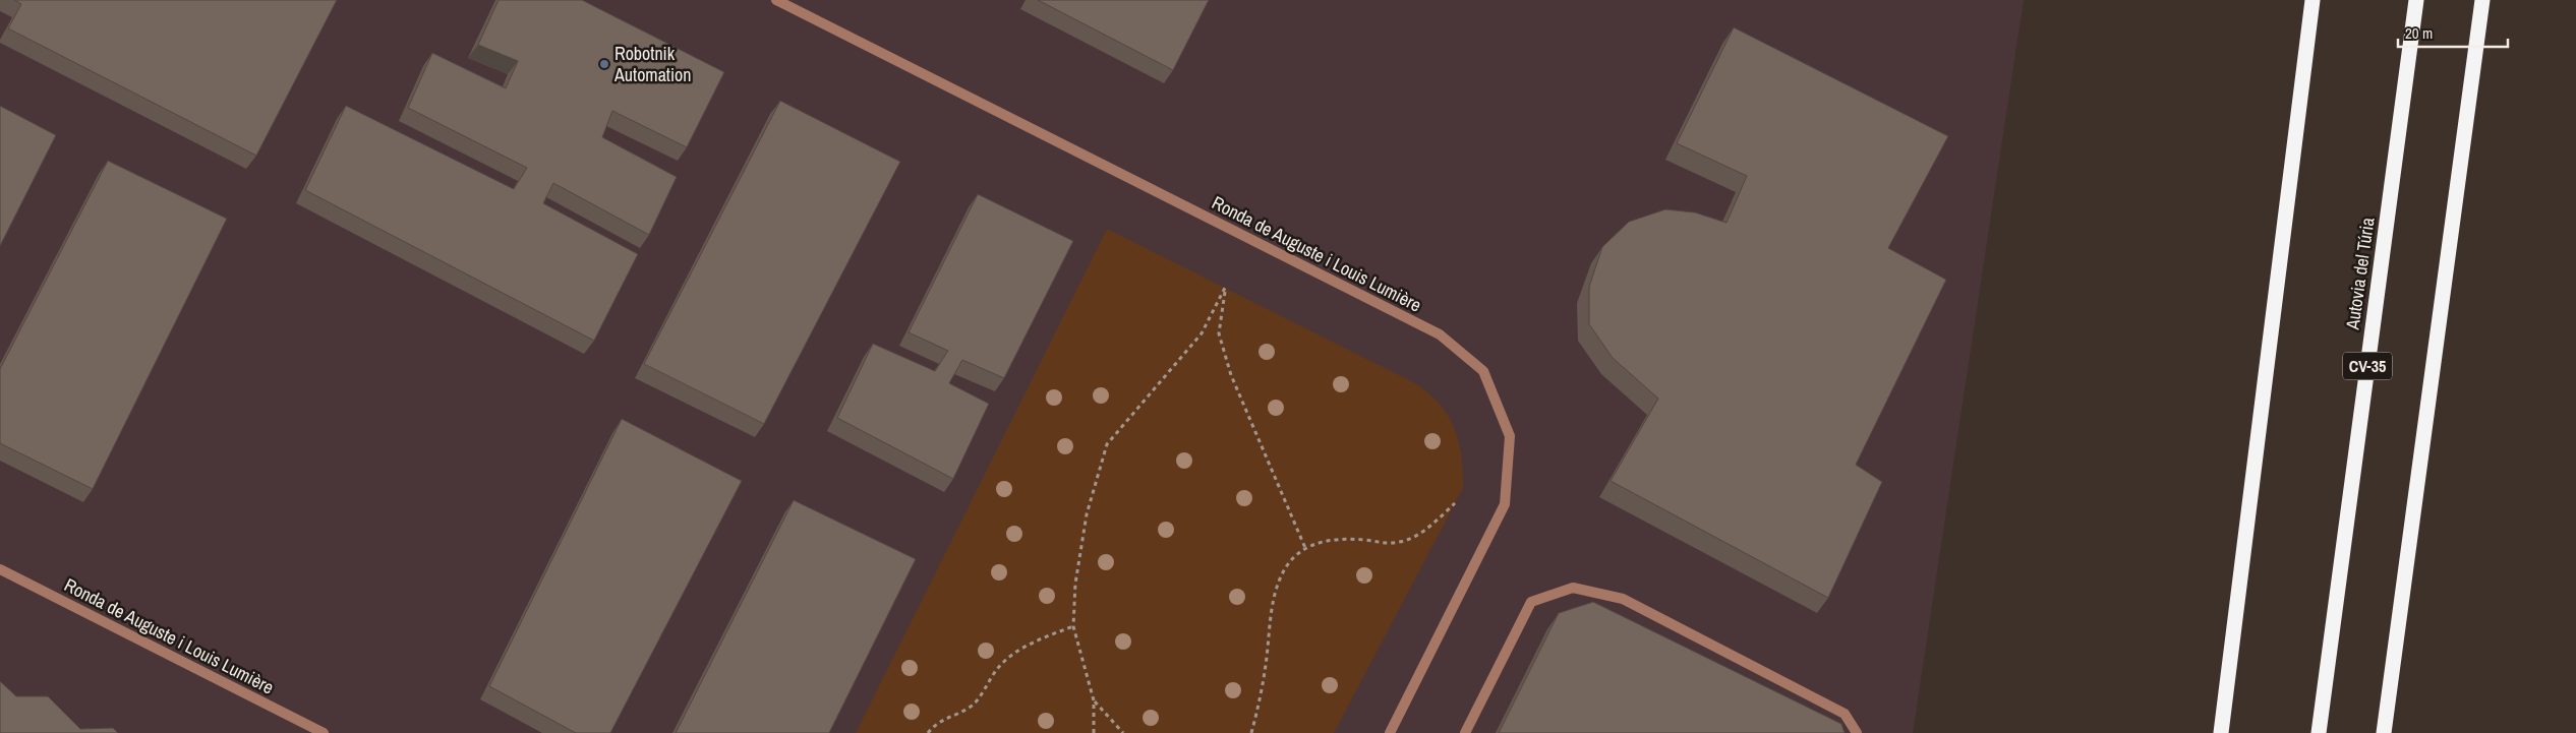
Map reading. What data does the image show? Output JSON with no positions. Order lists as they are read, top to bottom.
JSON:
{
  "streets": {
    "highway": ["Autovia del Túria", "CV-35"],
    "street": ["Ronda de Auguste i Louis Lumière"]
  },
  "places": ["Robotnik Automation"],
  "scale_bar": "20 m"
}
